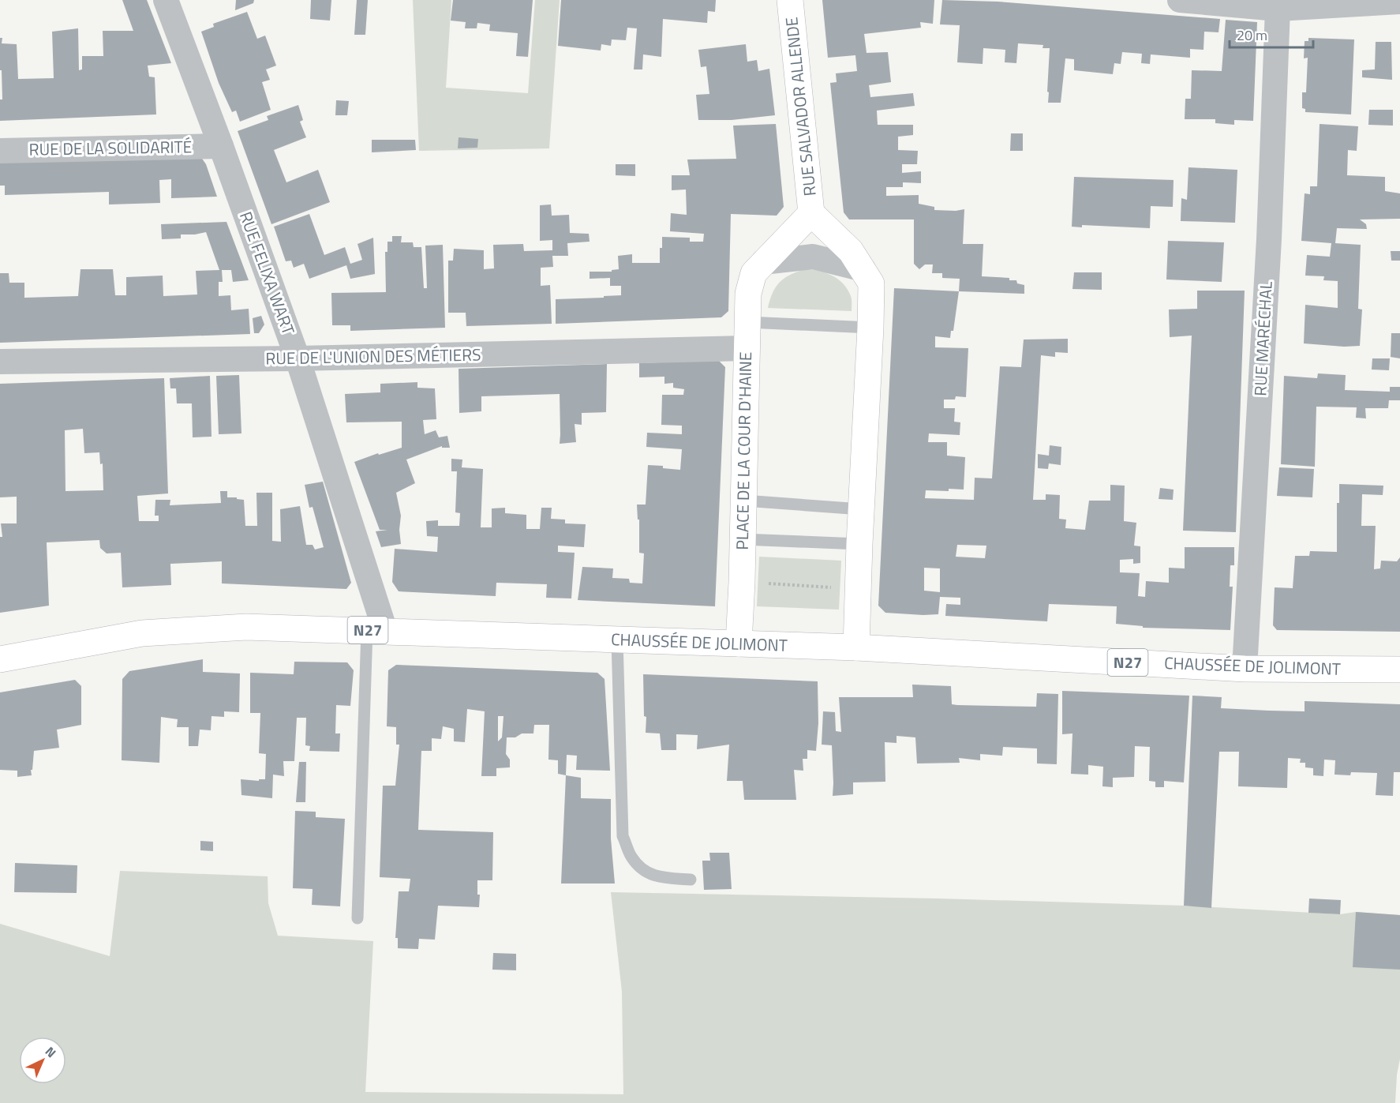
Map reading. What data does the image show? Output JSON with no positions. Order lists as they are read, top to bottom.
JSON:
{
  "streets": {
    "main road": [
      "RUE SALVADOR ALLENDE",
      "PLACE DE LA COUR D'HAINE",
      "N27",
      "CHAUSSÉE DE JOLIMONT"
    ],
    "street": [
      "RUE DE LA SOLIDARITÉ",
      "RUE FELIXA WART",
      "RUE MARÉCHAL",
      "RUE DE L'UNION DES MÉTIERS"
    ]
  },
  "crossings": [
    ["RUE SALVADOR ALLENDE", "PLACE DE LA COUR D'HAINE"],
    ["RUE DE LA SOLIDARITÉ", "RUE FELIXA WART"],
    ["RUE FELIXA WART", "RUE DE L'UNION DES MÉTIERS"],
    ["RUE FELIXA WART", "CHAUSSÉE DE JOLIMONT"],
    ["RUE MARÉCHAL", "CHAUSSÉE DE JOLIMONT"],
    ["RUE DE L'UNION DES MÉTIERS", "PLACE DE LA COUR D'HAINE"],
    ["PLACE DE LA COUR D'HAINE", "CHAUSSÉE DE JOLIMONT"]
  ],
  "scale_bar": "20 m",
  "north": "top right"
}
